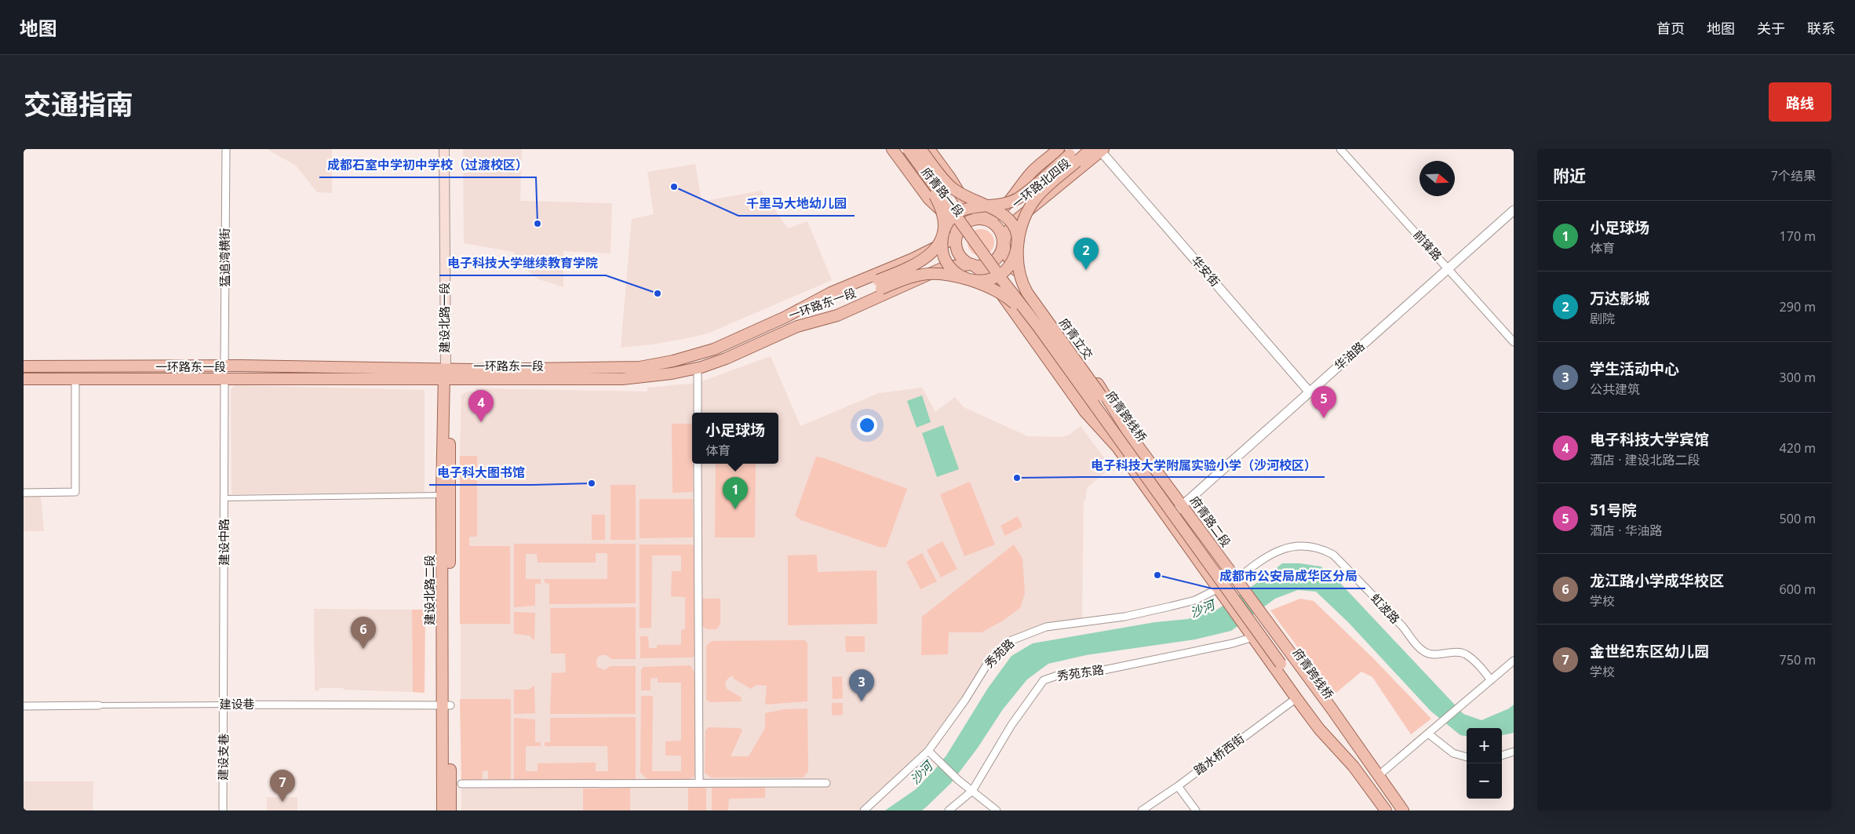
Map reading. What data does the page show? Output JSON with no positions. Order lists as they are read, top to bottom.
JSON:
{
  "streets": {
    "main road": [
      "一环路北四段",
      "府青路一段",
      "一环路东一段",
      "建设北路一段",
      "府青立交",
      "府青跨线桥",
      "府青路二段",
      "建设北路二段"
    ],
    "street": [
      "前锋路",
      "猛追湾横街",
      "华安街",
      "华油路",
      "建设中路",
      "虹波路",
      "秀苑路",
      "秀苑东路",
      "建设巷",
      "踏水桥西街",
      "建设支巷"
    ]
  },
  "crossings": [
    ["一环路北四段", "府青路一段"],
    ["一环路北四段", "华安街"],
    ["一环路北四段", "一环路东一段"],
    ["一环路北四段", "府青立交"],
    ["一环路北四段", "府青路二段"],
    ["府青路一段", "一环路东一段"],
    ["府青路一段", "府青路二段"],
    ["前锋路", "华油路"],
    ["猛追湾横街", "一环路东一段"],
    ["华安街", "府青立交"],
    ["华安街", "华油路"],
    ["一环路东一段", "建设北路一段"],
    ["一环路东一段", "府青立交"],
    ["一环路东一段", "府青路二段"],
    ["一环路东一段", "建设中路"],
    ["一环路东一段", "建设北路二段"],
    ["建设北路一段", "建设北路二段"],
    ["府青立交", "府青路二段"],
    ["华油路", "府青路二段"],
    ["府青跨线桥", "府青路二段"],
    ["府青路二段", "虹波路"],
    ["建设中路", "建设巷"],
    ["建设中路", "建设支巷"],
    ["建设北路二段", "建设巷"],
    ["建设巷", "建设支巷"]
  ],
  "water": ["沙河"],
  "places": [
    "千里马大地幼儿园",
    "成都石室中学初中学校（过渡校区）",
    "电子科技大学继续教育学院",
    "电子科技大学附属实验小学（沙河校区）",
    "电子科大图书馆",
    "成都市公安局成华区分局"
  ],
  "north": "right",
  "page": {
    "header": "地图",
    "nav": [
      "首页",
      "地图",
      "关于",
      "联系"
    ],
    "title": "交通指南",
    "buttons": "路线",
    "heading": ["附近", "7个结果"],
    "list": [
      {
        "mark": "1",
        "name": "小足球场",
        "note": "体育",
        "value": "170 m"
      },
      {
        "mark": "2",
        "name": "万达影城",
        "note": "剧院",
        "value": "290 m"
      },
      {
        "mark": "3",
        "name": "学生活动中心",
        "note": "公共建筑",
        "value": "300 m"
      },
      {
        "mark": "4",
        "name": "电子科技大学宾馆",
        "note": "酒店 · 建设北路二段",
        "value": "420 m"
      },
      {
        "mark": "5",
        "name": "51号院",
        "note": "酒店 · 华油路",
        "value": "500 m"
      },
      {
        "mark": "6",
        "name": "龙江路小学成华校区",
        "note": "学校",
        "value": "600 m"
      },
      {
        "mark": "7",
        "name": "金世纪东区幼儿园",
        "note": "学校",
        "value": "750 m"
      }
    ],
    "pins": [
      "2",
      "5",
      "4",
      "1",
      "6",
      "3",
      "7"
    ],
    "popup": ["小足球场", "体育"],
    "map_buttons": ["+", "−"]
  }
}
